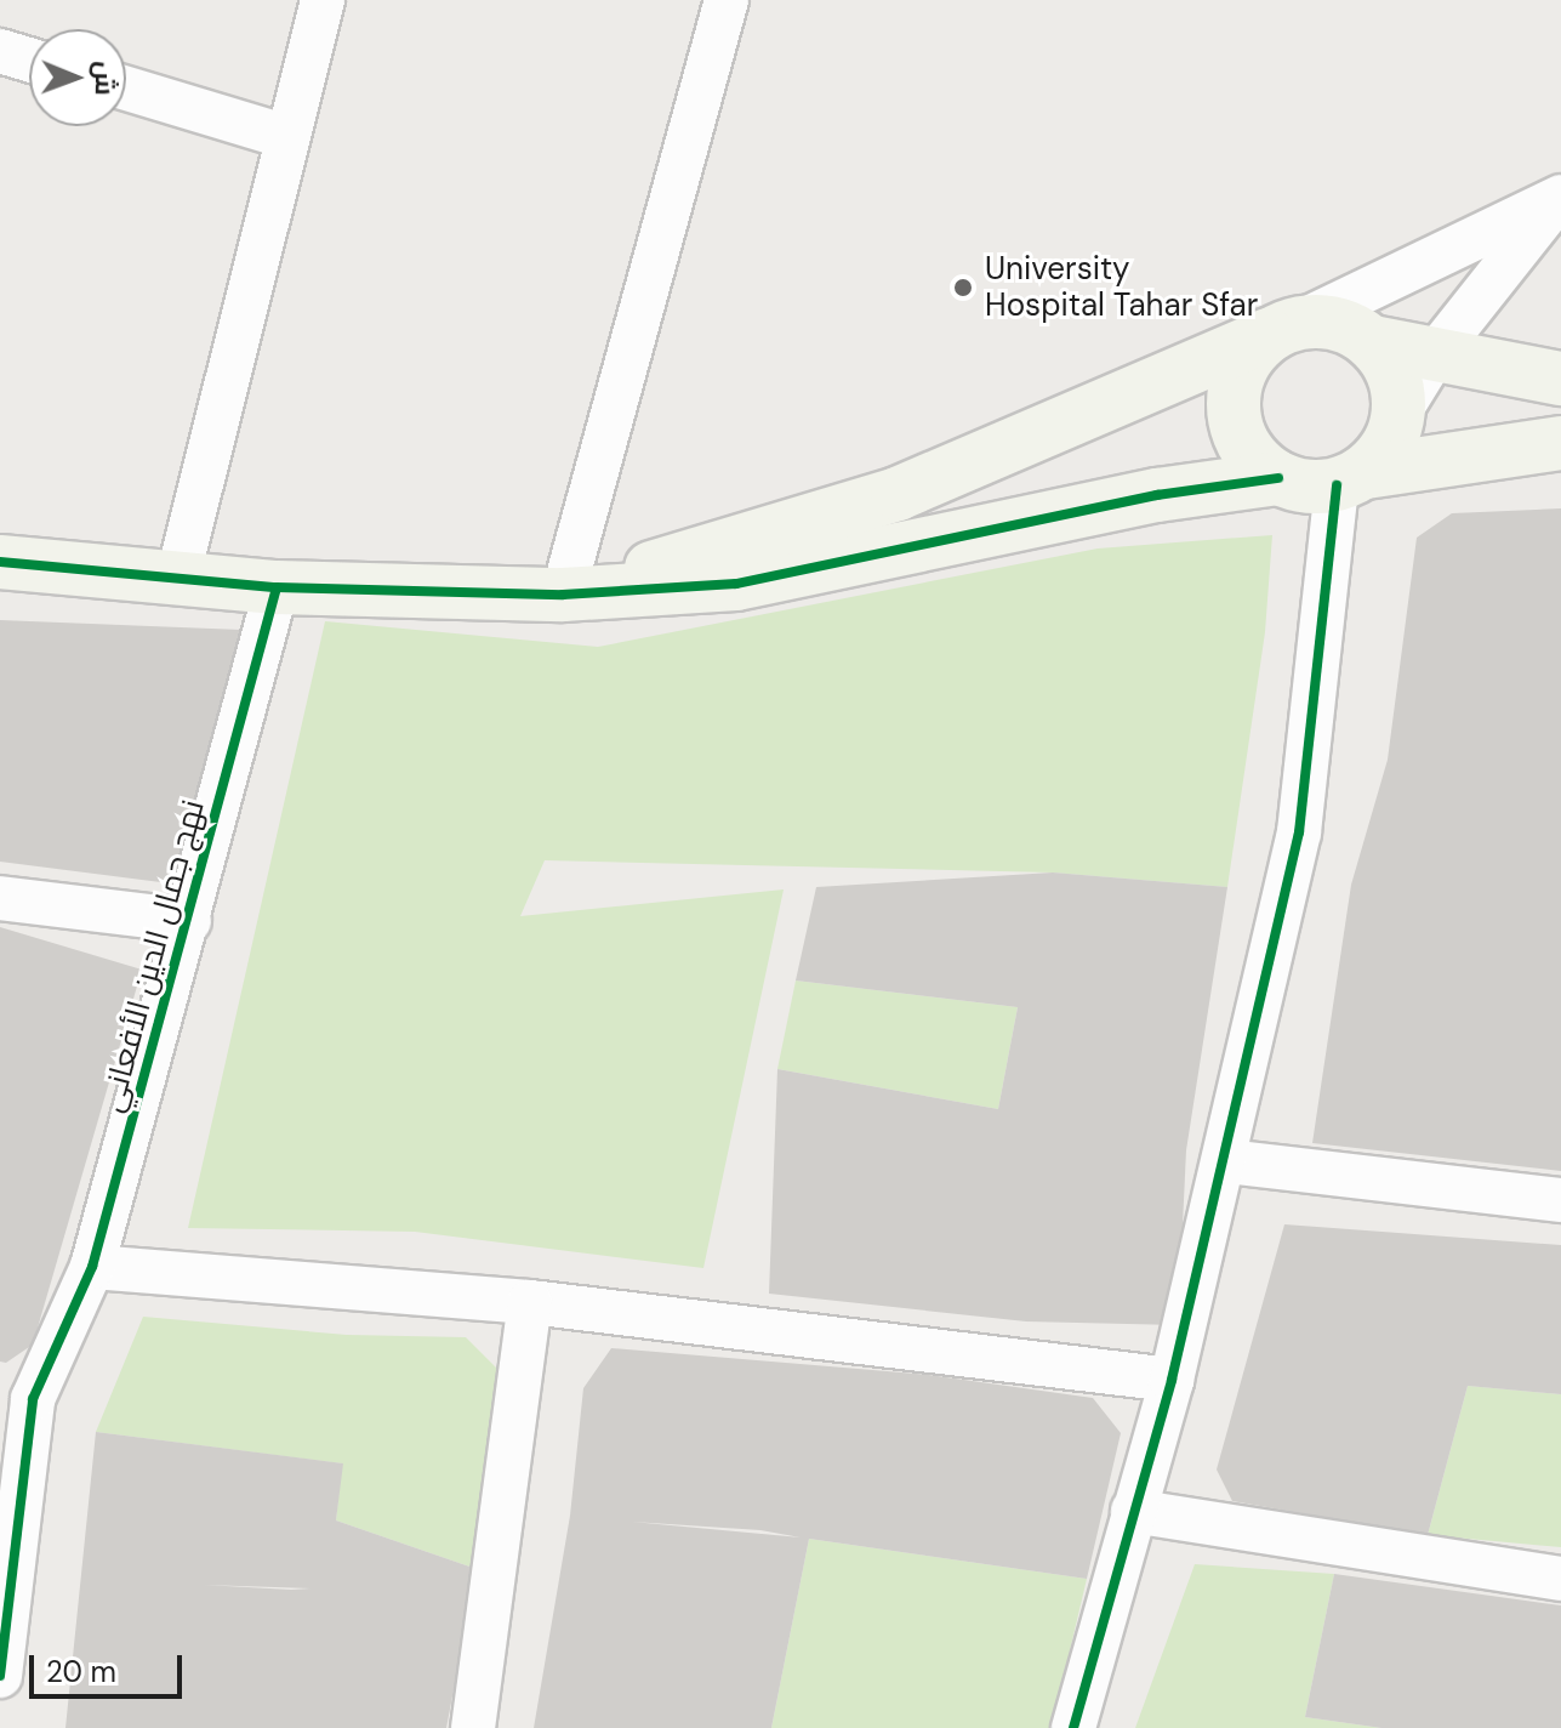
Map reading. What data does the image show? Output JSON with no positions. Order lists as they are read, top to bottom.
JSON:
{
  "streets": {
    "street": ["نهج جمال الدين الأفعاني"]
  },
  "places": ["University Hospital Tahar Sfar"],
  "scale_bar": "20 m",
  "north": "right"
}
